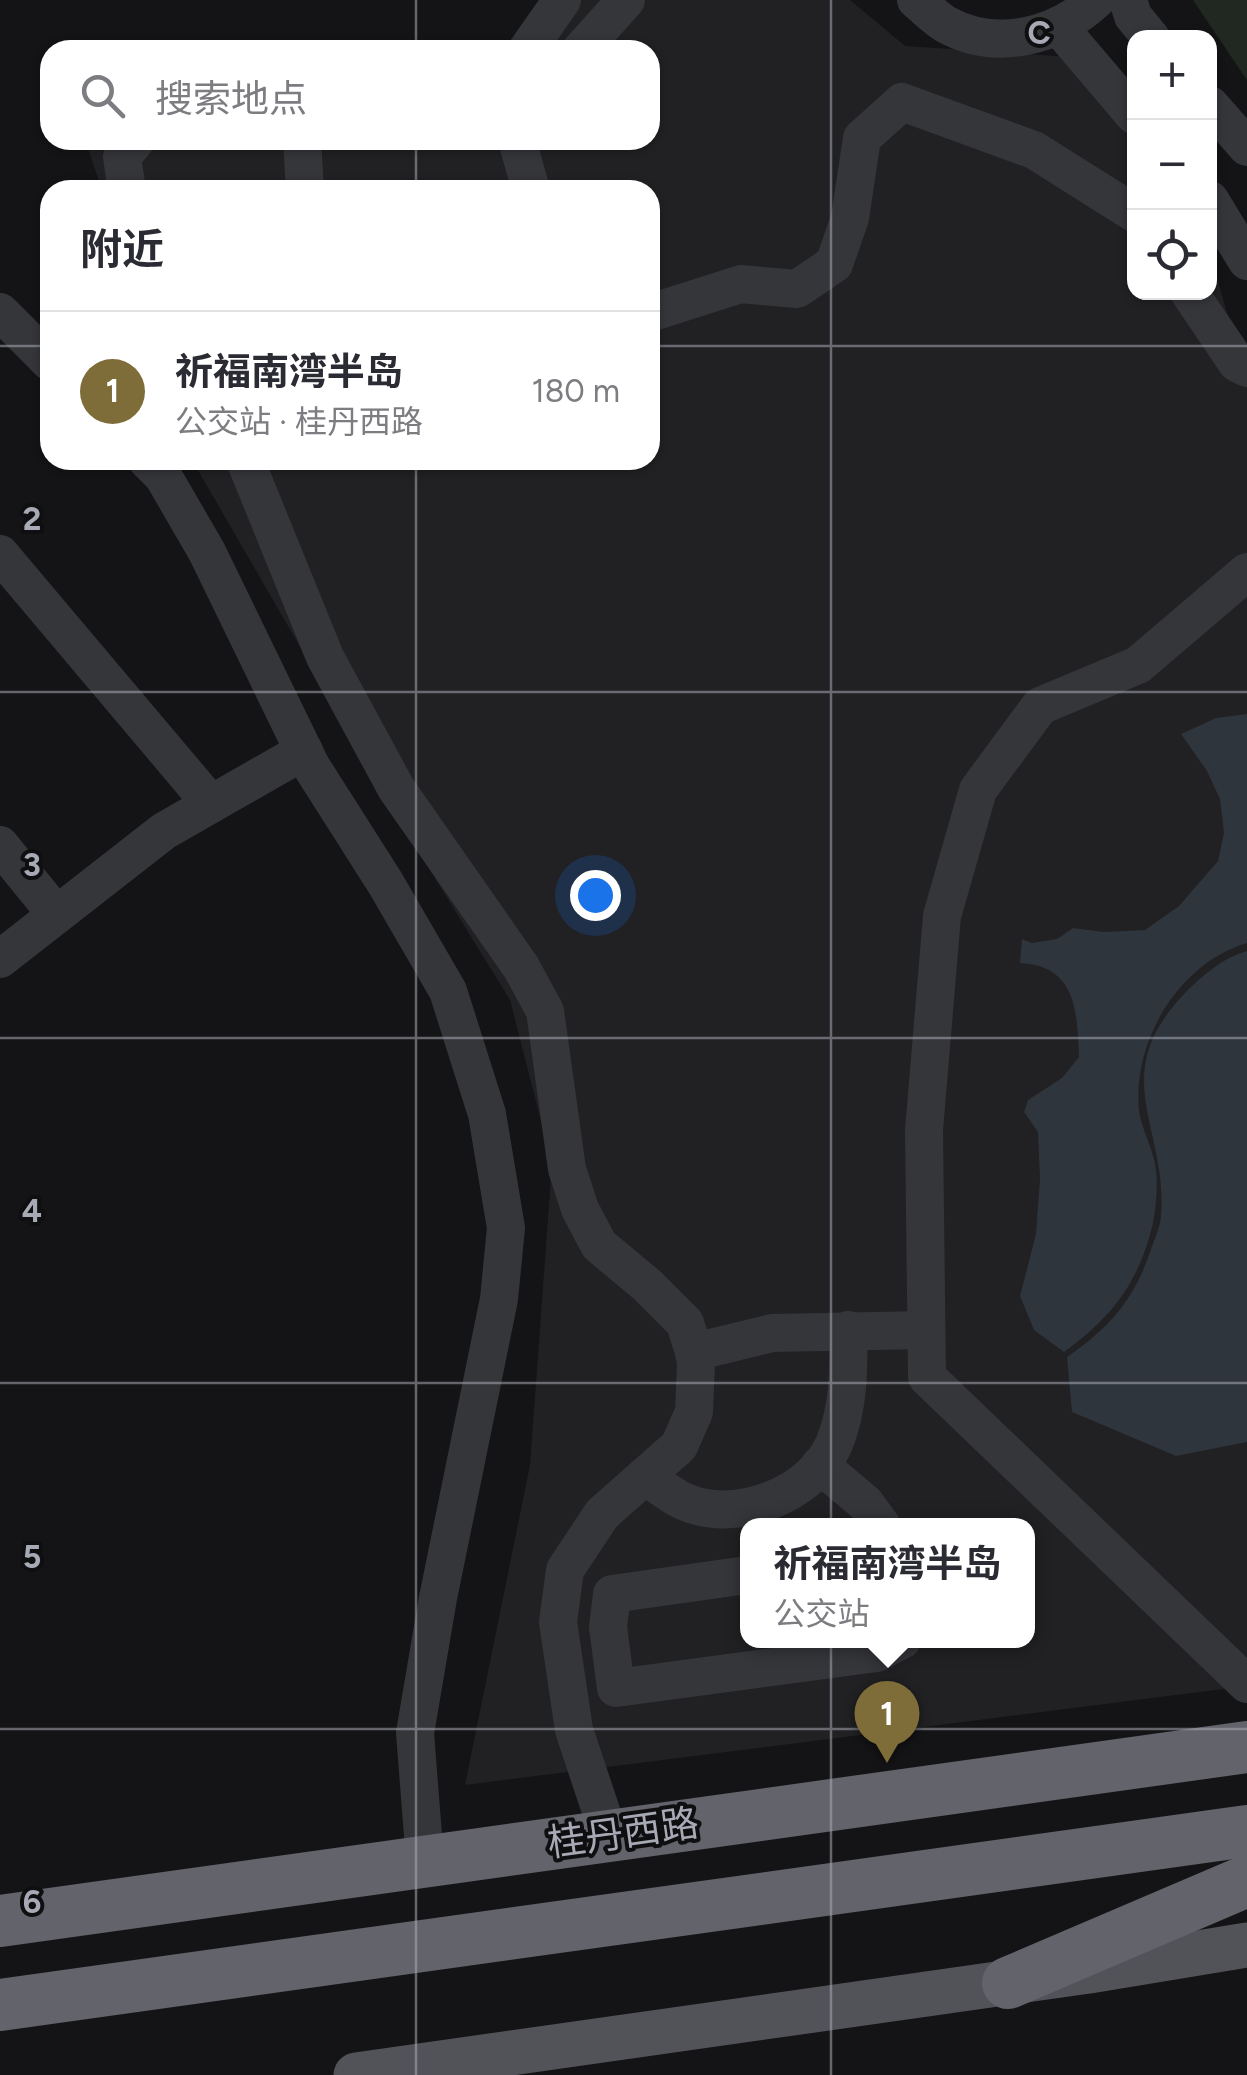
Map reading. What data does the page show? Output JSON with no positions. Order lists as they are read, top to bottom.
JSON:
{
  "streets": {
    "highway": ["桂丹西路"]
  },
  "page": {
    "map_buttons": ["+", "−"],
    "search": "搜索地点",
    "heading": "附近",
    "list": [
      {
        "mark": "1",
        "name": "祈福南湾半岛",
        "note": "公交站 · 桂丹西路",
        "value": "180 m"
      }
    ],
    "popup": ["祈福南湾半岛", "公交站"],
    "pins": "1"
  },
  "grid": {
    "columns": ["C"],
    "rows": [
      "2",
      "3",
      "4",
      "5",
      "6"
    ]
  }
}
